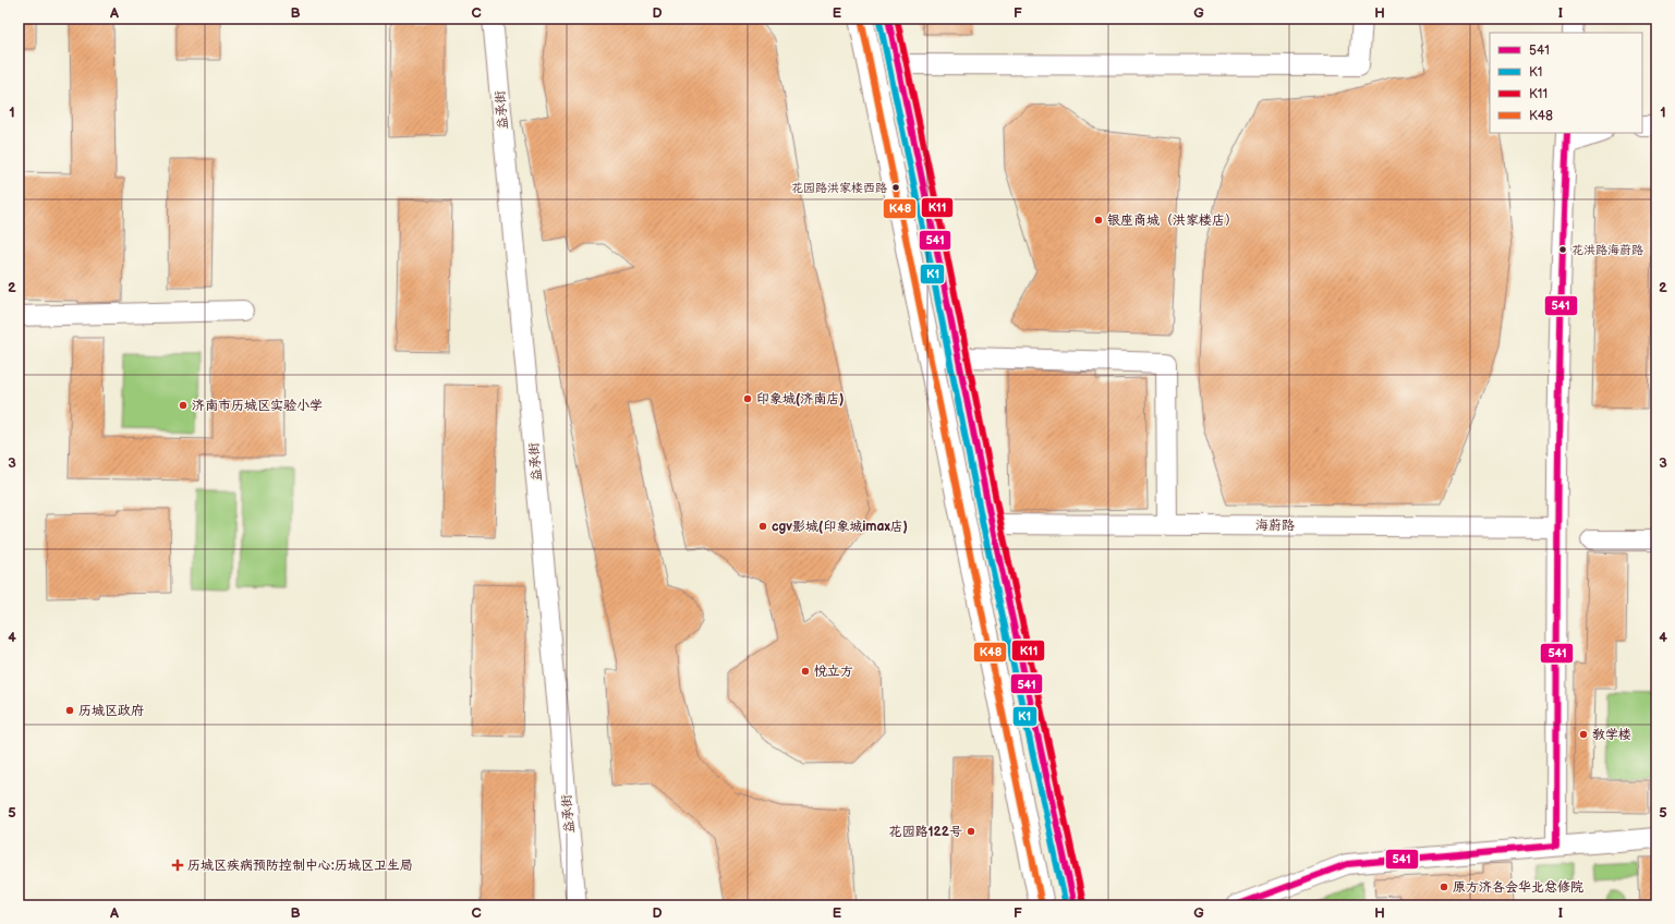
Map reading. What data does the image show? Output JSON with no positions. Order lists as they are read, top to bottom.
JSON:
{
  "streets": {
    "street": ["益承街", "海蔚路"]
  },
  "places": {
    "other": [
      "花园路洪家楼西路",
      "银座商城（洪家楼店）",
      "花洪路海蔚路",
      "印象城(济南店)",
      "济南市历城区实验小学",
      "cgv影城(印象城imax店)",
      "悦立方",
      "历城区政府",
      "教学楼",
      "花园路122号",
      "原方济各会华北总修院"
    ],
    "health": ["历城区疾病预防控制中心:历城区卫生局"]
  },
  "lines": [
    "transit line 541",
    "transit line K11",
    "transit line K48",
    "transit line K1"
  ],
  "legend": [
    "541",
    "K1",
    "K11",
    "K48"
  ],
  "grid": {
    "columns": [
      "A",
      "B",
      "C",
      "D",
      "E",
      "F",
      "G",
      "H",
      "I"
    ],
    "rows": [
      "1",
      "2",
      "3",
      "4",
      "5"
    ]
  }
}
